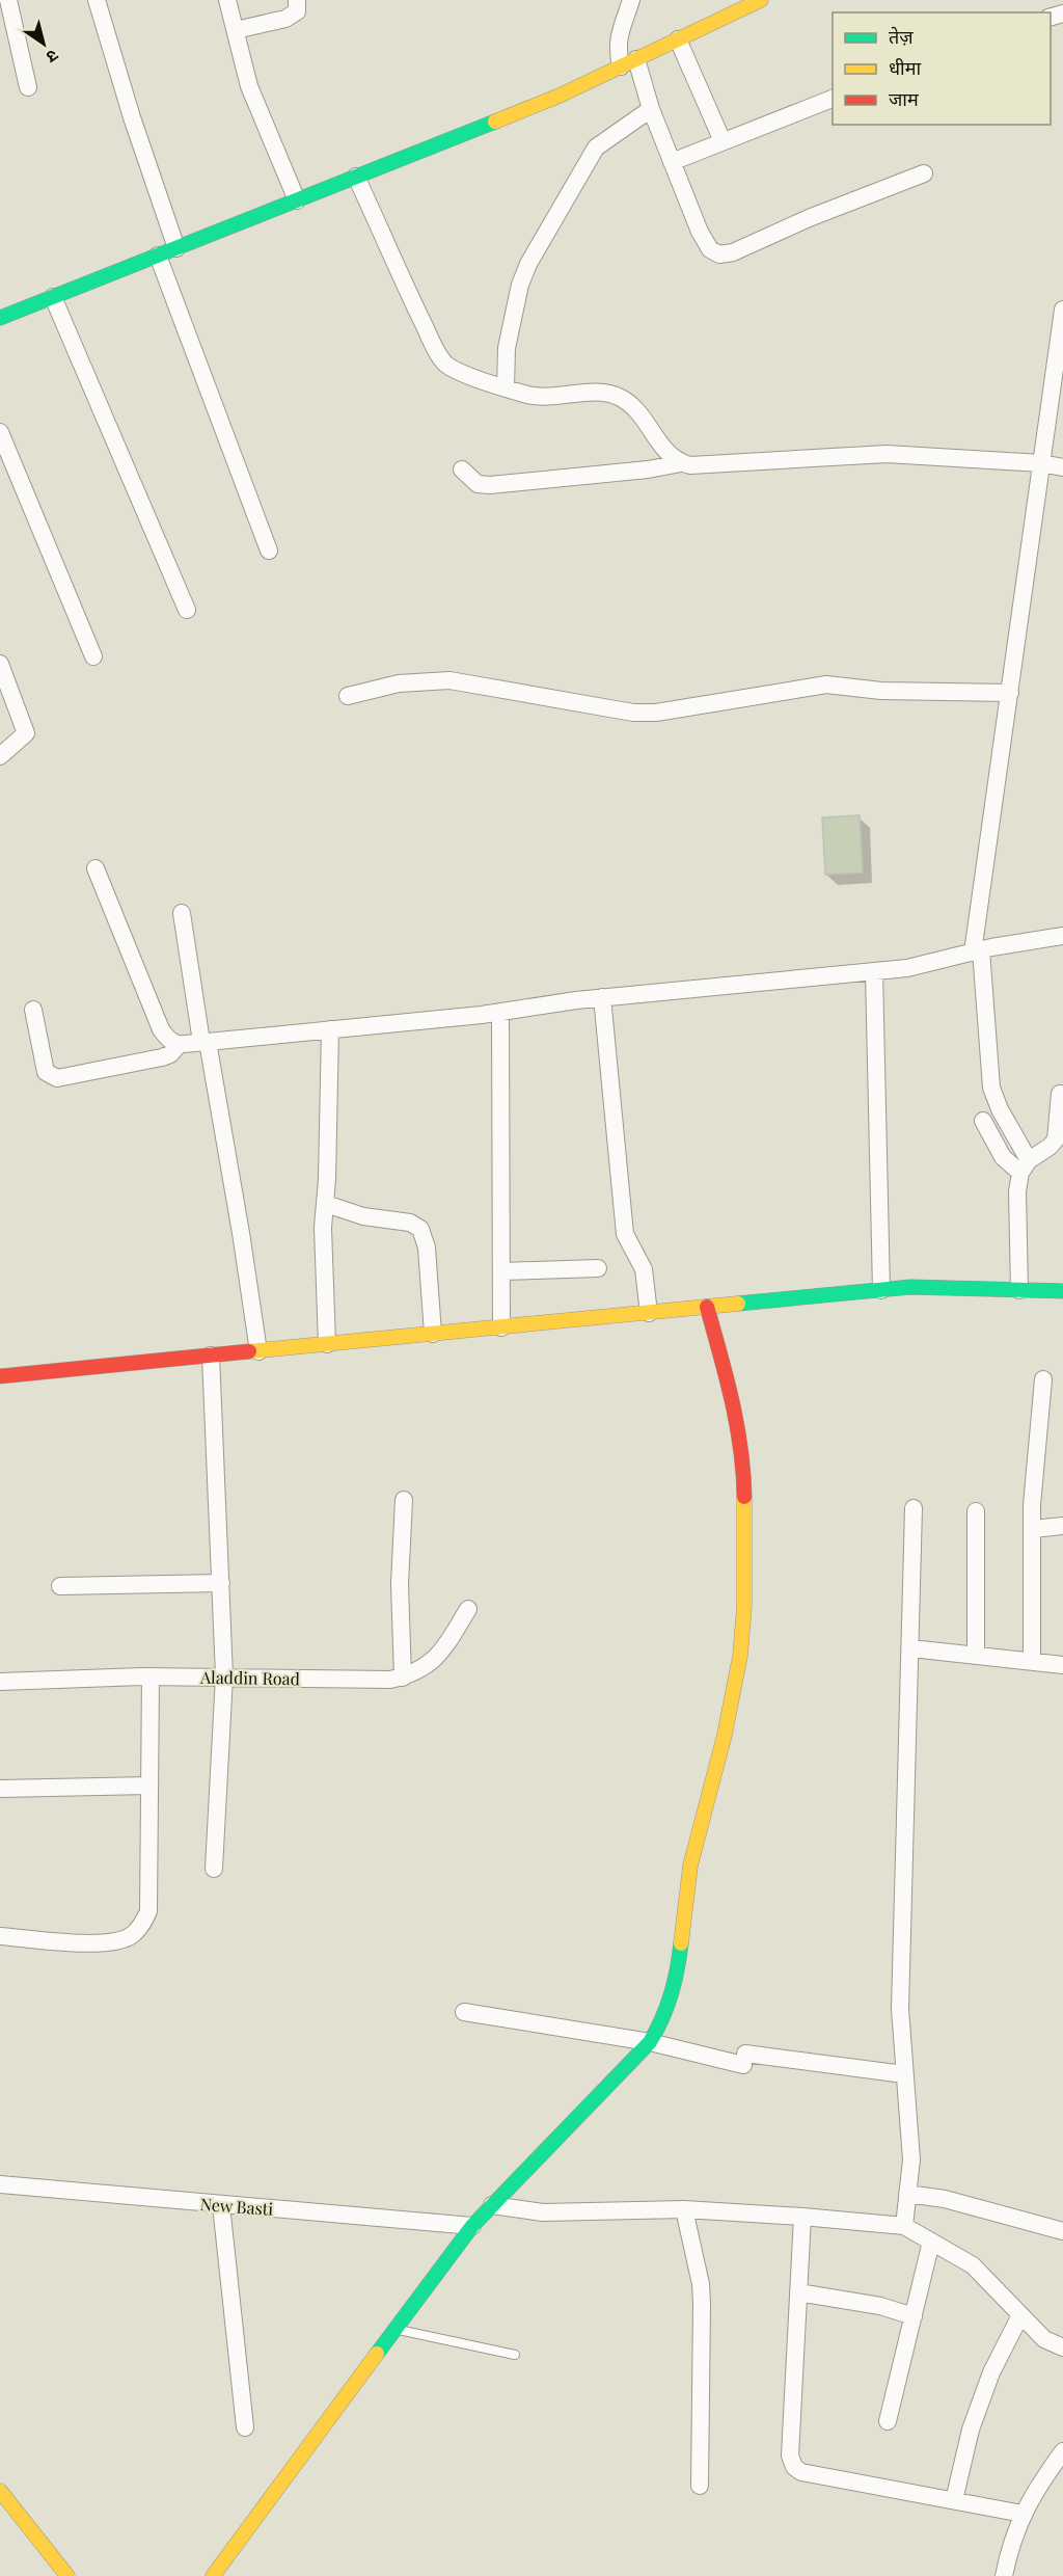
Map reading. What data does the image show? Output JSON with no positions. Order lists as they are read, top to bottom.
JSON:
{
  "streets": {
    "street": ["Aladdin Road", "New Basti"]
  },
  "legend": ["तेज़", "धीमा", "जाम"],
  "north": "bottom right"
}
